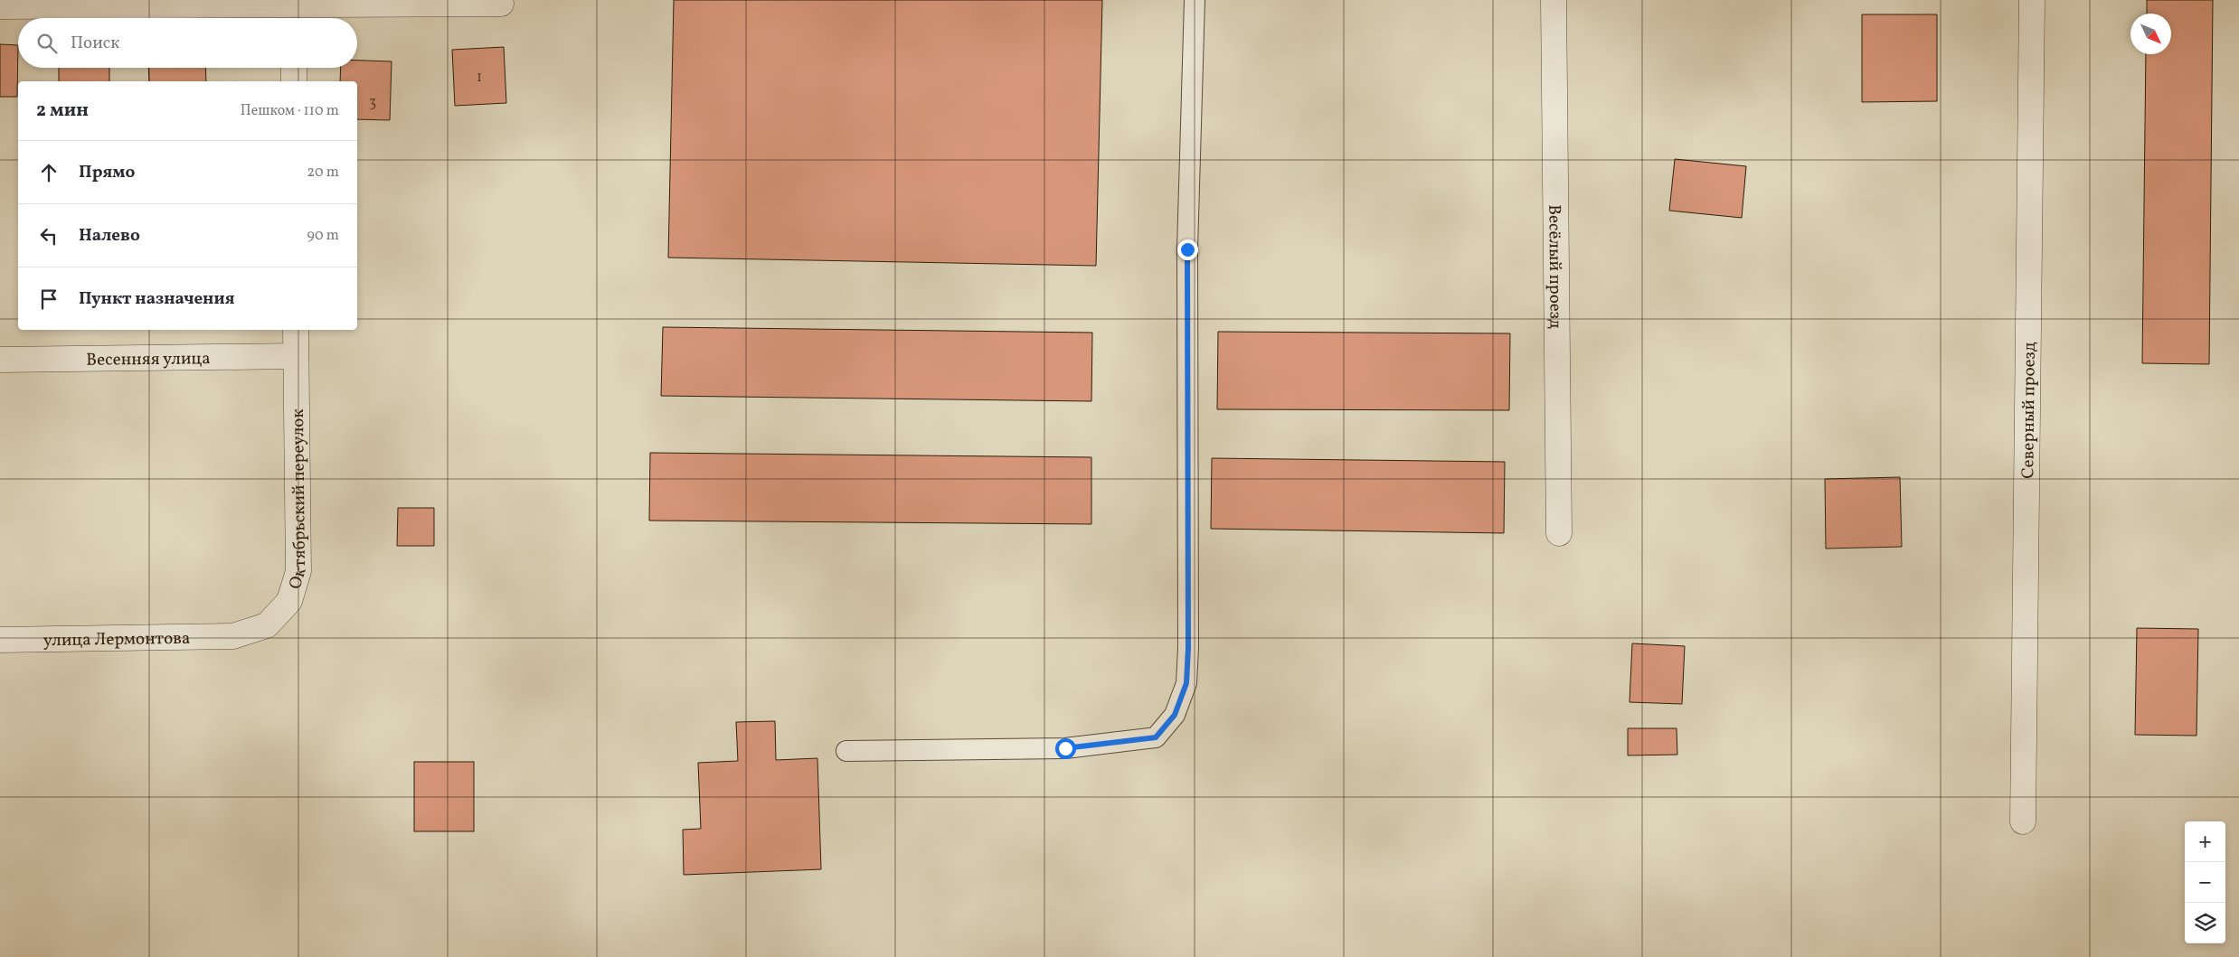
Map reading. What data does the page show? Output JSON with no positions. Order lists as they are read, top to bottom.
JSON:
{
  "streets": {
    "street": [
      "Весёлый проезд",
      "Весенняя улица",
      "Северный проезд",
      "Октябрьский переулок",
      "улица Лермонтова"
    ]
  },
  "crossings": [
    ["Весенняя улица", "Октябрьский переулок"],
    ["Октябрьский переулок", "улица Лермонтова"]
  ],
  "house_numbers": ["1", "3"],
  "north": "bottom right",
  "page": {
    "search": "Поиск",
    "heading": ["2 мин", "Пешком · 110 m"],
    "list": [
      ["Прямо", "20 m"],
      ["Налево", "90 m"],
      "Пункт назначения"
    ],
    "map_buttons": ["+", "−"]
  }
}
